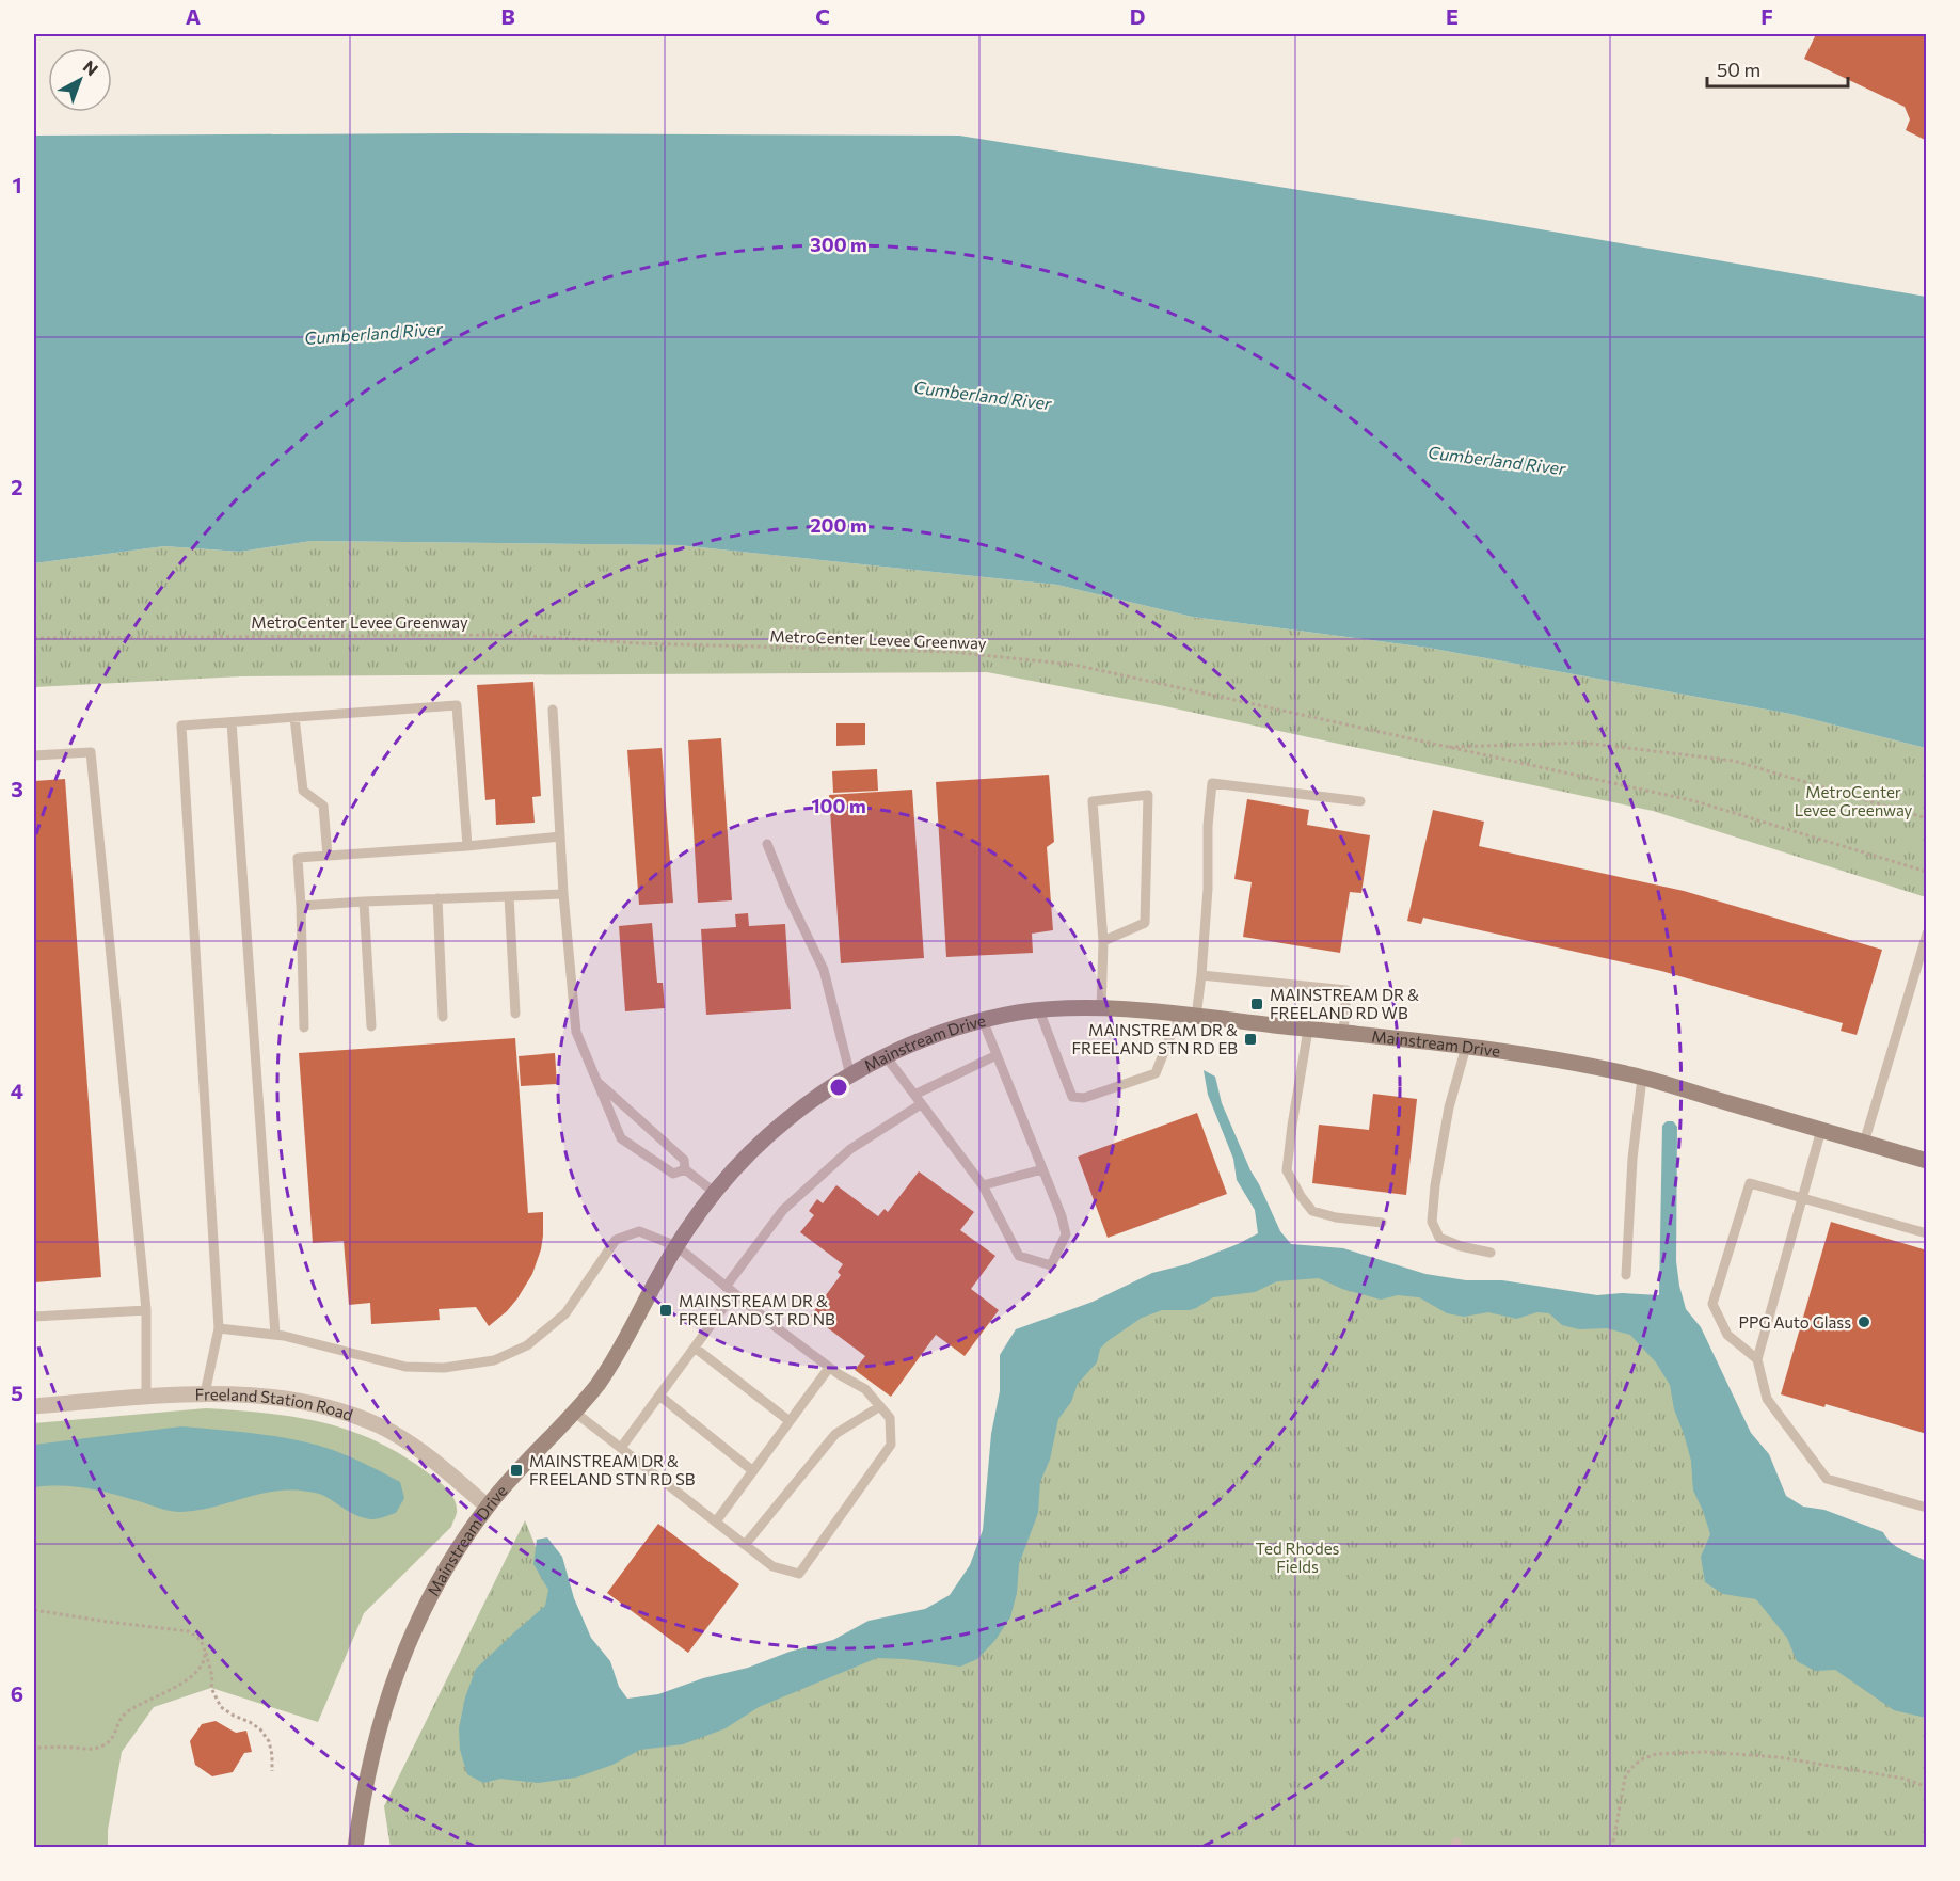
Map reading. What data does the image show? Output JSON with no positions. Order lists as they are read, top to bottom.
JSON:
{
  "streets": {
    "street": ["Mainstream Drive", "Freeland Station Road"],
    "path": ["MetroCenter Levee Greenway"]
  },
  "crossings": [
    ["Mainstream Drive", "Freeland Station Road"]
  ],
  "water": ["Cumberland River"],
  "parks": ["MetroCenter Levee Greenway", "Ted Rhodes Fields"],
  "places": {
    "transit": [
      "MAINSTREAM DR & FREELAND RD WB",
      "MAINSTREAM DR & FREELAND STN RD EB",
      "MAINSTREAM DR & FREELAND ST RD NB",
      "MAINSTREAM DR & FREELAND STN RD SB"
    ],
    "other": ["PPG Auto Glass"]
  },
  "scale_bar": "50 m",
  "north": "top right",
  "grid": {
    "columns": [
      "A",
      "B",
      "C",
      "D",
      "E",
      "F"
    ],
    "rows": [
      "1",
      "2",
      "3",
      "4",
      "5",
      "6"
    ]
  },
  "rings": ["300 m", "200 m", "100 m"]
}
